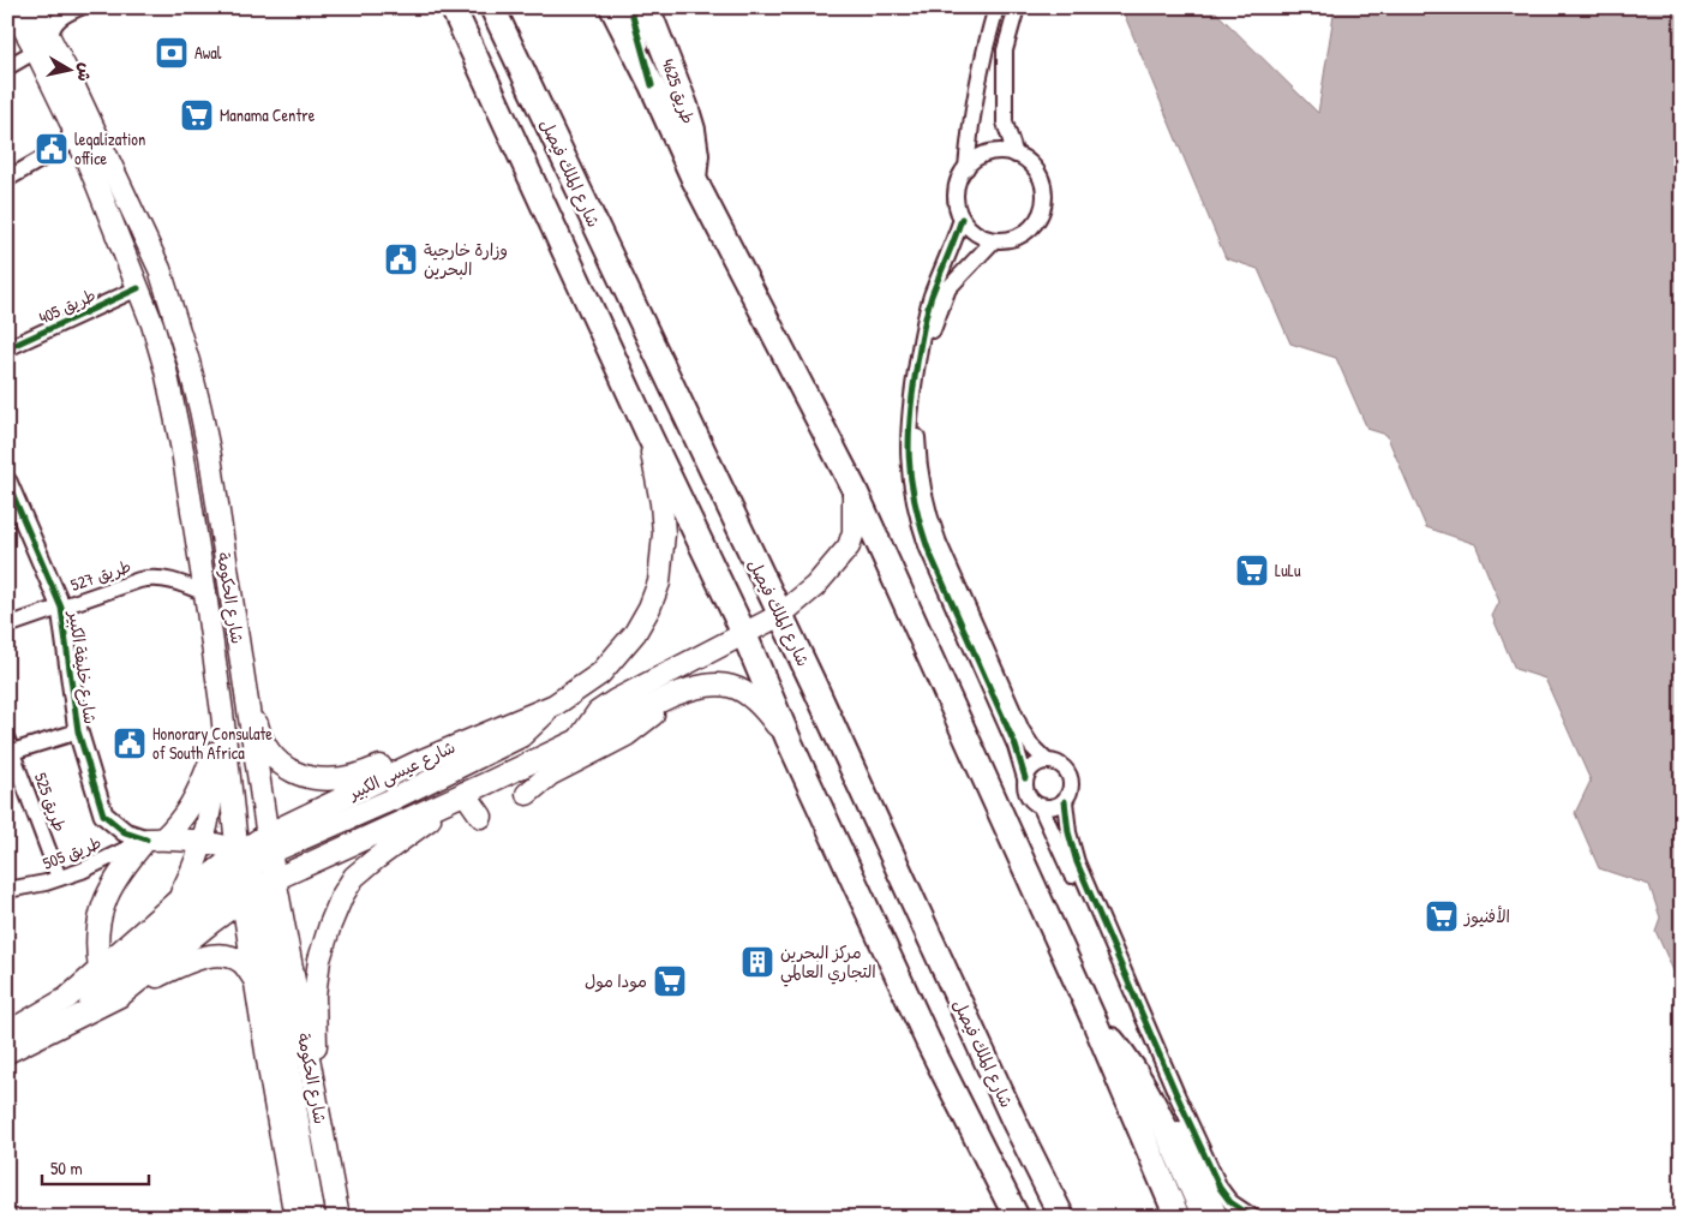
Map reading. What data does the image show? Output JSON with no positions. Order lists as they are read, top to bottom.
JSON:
{
  "streets": {
    "main road": [
      "طريق 4625",
      "شارع الملك فيصل",
      "شارع الحكومة",
      "شارع عيسى الكبير"
    ],
    "street": [
      "طريق 405",
      "طريق 527",
      "شارع خليفة الكبير",
      "طريق 525",
      "طريق 505"
    ]
  },
  "crossings": [
    ["طريق 405", "شارع الحكومة"],
    ["طريق 527", "شارع الحكومة"],
    ["طريق 527", "شارع خليفة الكبير"],
    ["شارع الحكومة", "شارع عيسى الكبير"],
    ["شارع خليفة الكبير", "طريق 505"],
    ["طريق 525", "طريق 505"]
  ],
  "places": {
    "bank": ["Awal"],
    "supermarket": [
      "Manama Centre",
      "LuLu",
      "الأفنيوز",
      "مودا مول"
    ],
    "public building": ["legalization office", "وزارة خارجية البحرين", "Honorary Consulate of South Africa"],
    "building": ["مركز البحرين التجاري العالمي"]
  },
  "scale_bar": "50 m",
  "north": "right"
}
